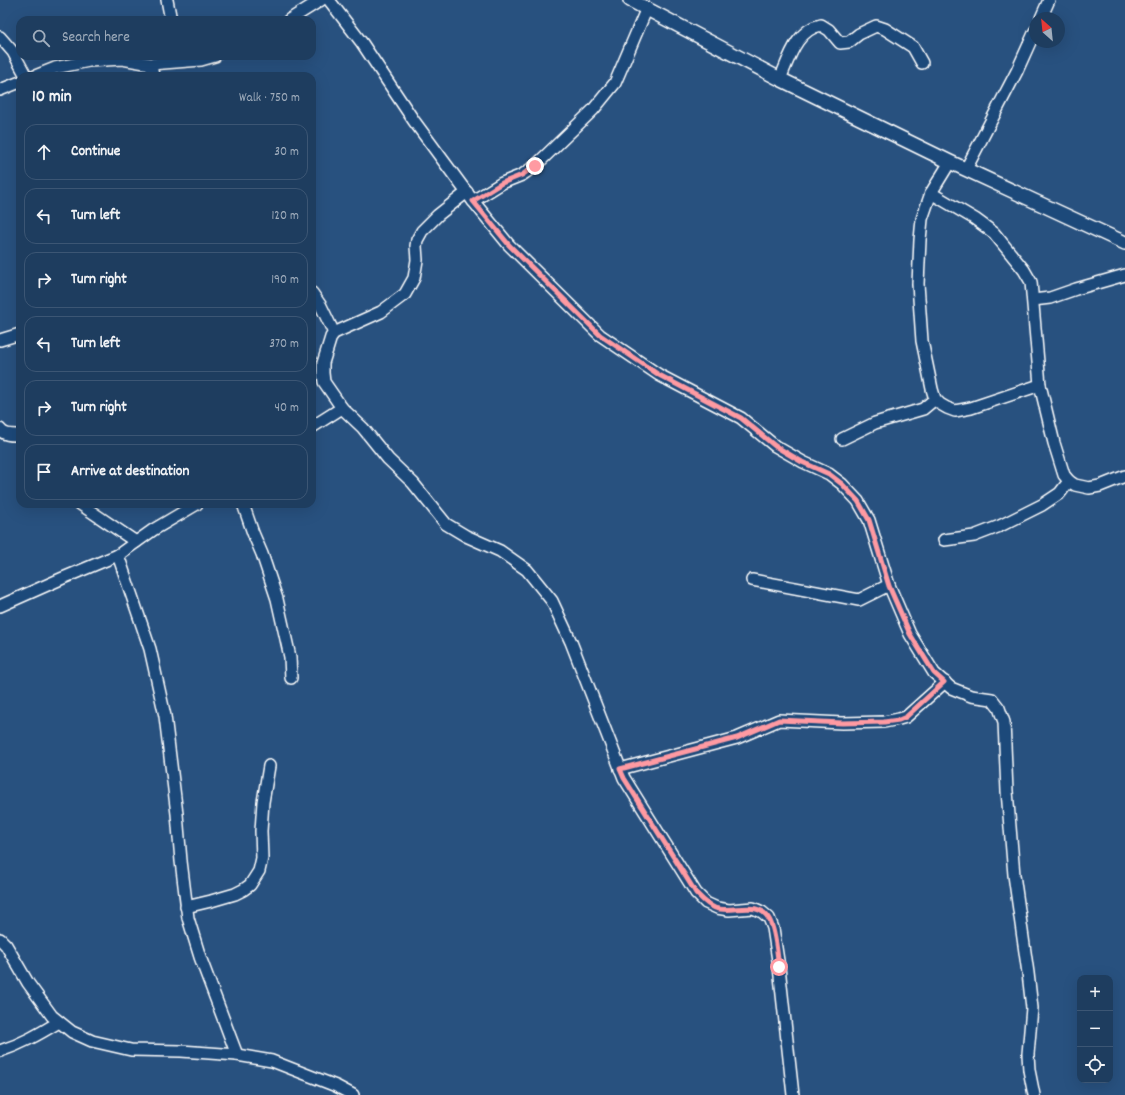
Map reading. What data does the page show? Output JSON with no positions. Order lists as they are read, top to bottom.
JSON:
{
  "north": "top left",
  "page": {
    "search": "Search here",
    "heading": ["10 min", "Walk · 750 m"],
    "list": [
      ["Continue", "30 m"],
      ["Turn left", "120 m"],
      ["Turn right", "190 m"],
      ["Turn left", "370 m"],
      ["Turn right", "40 m"],
      "Arrive at destination"
    ],
    "map_buttons": ["+", "−"]
  }
}
